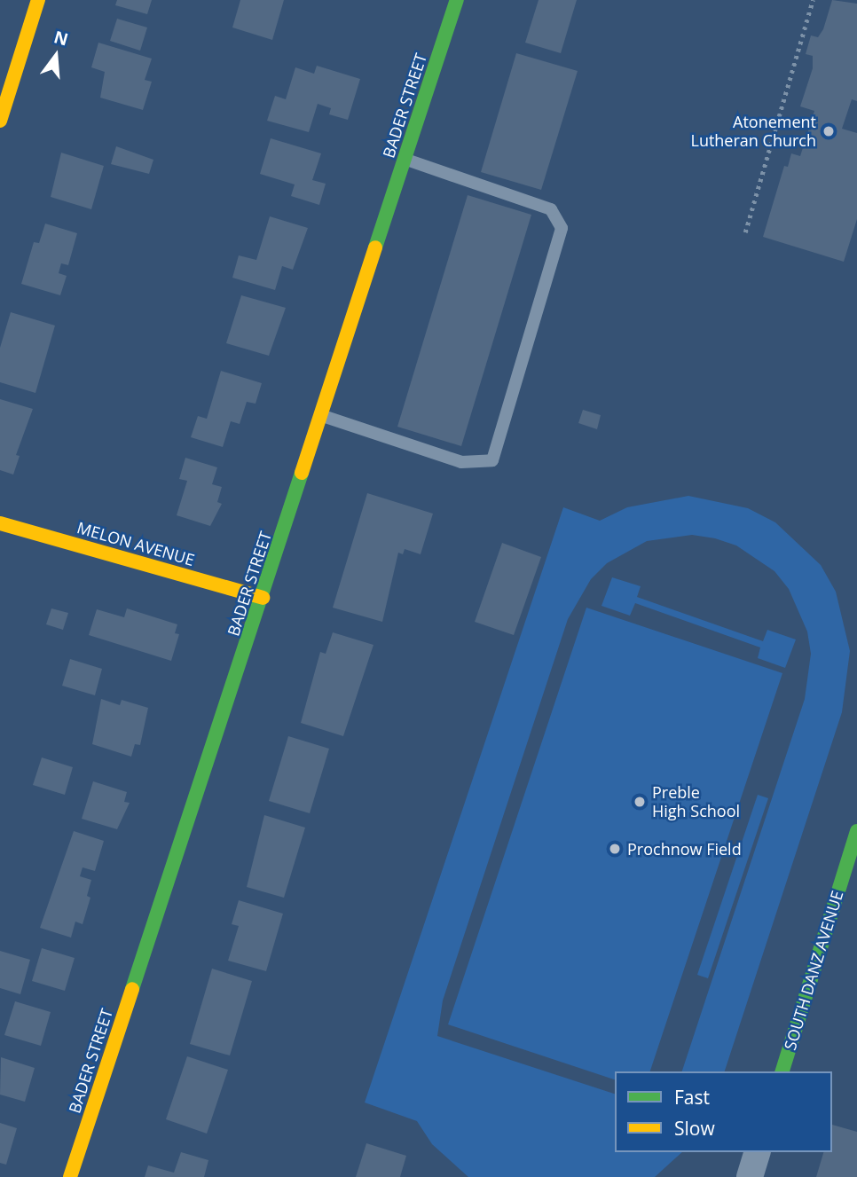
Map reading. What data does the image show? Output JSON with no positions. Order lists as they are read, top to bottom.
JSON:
{
  "streets": {
    "street": ["BADER STREET", "MELON AVENUE", "SOUTH DANZ AVENUE"]
  },
  "crossings": [
    ["BADER STREET", "MELON AVENUE"]
  ],
  "places": ["Atonement Lutheran Church", "Preble High School", "Prochnow Field"],
  "legend": ["Fast", "Slow"],
  "north": "top"
}
